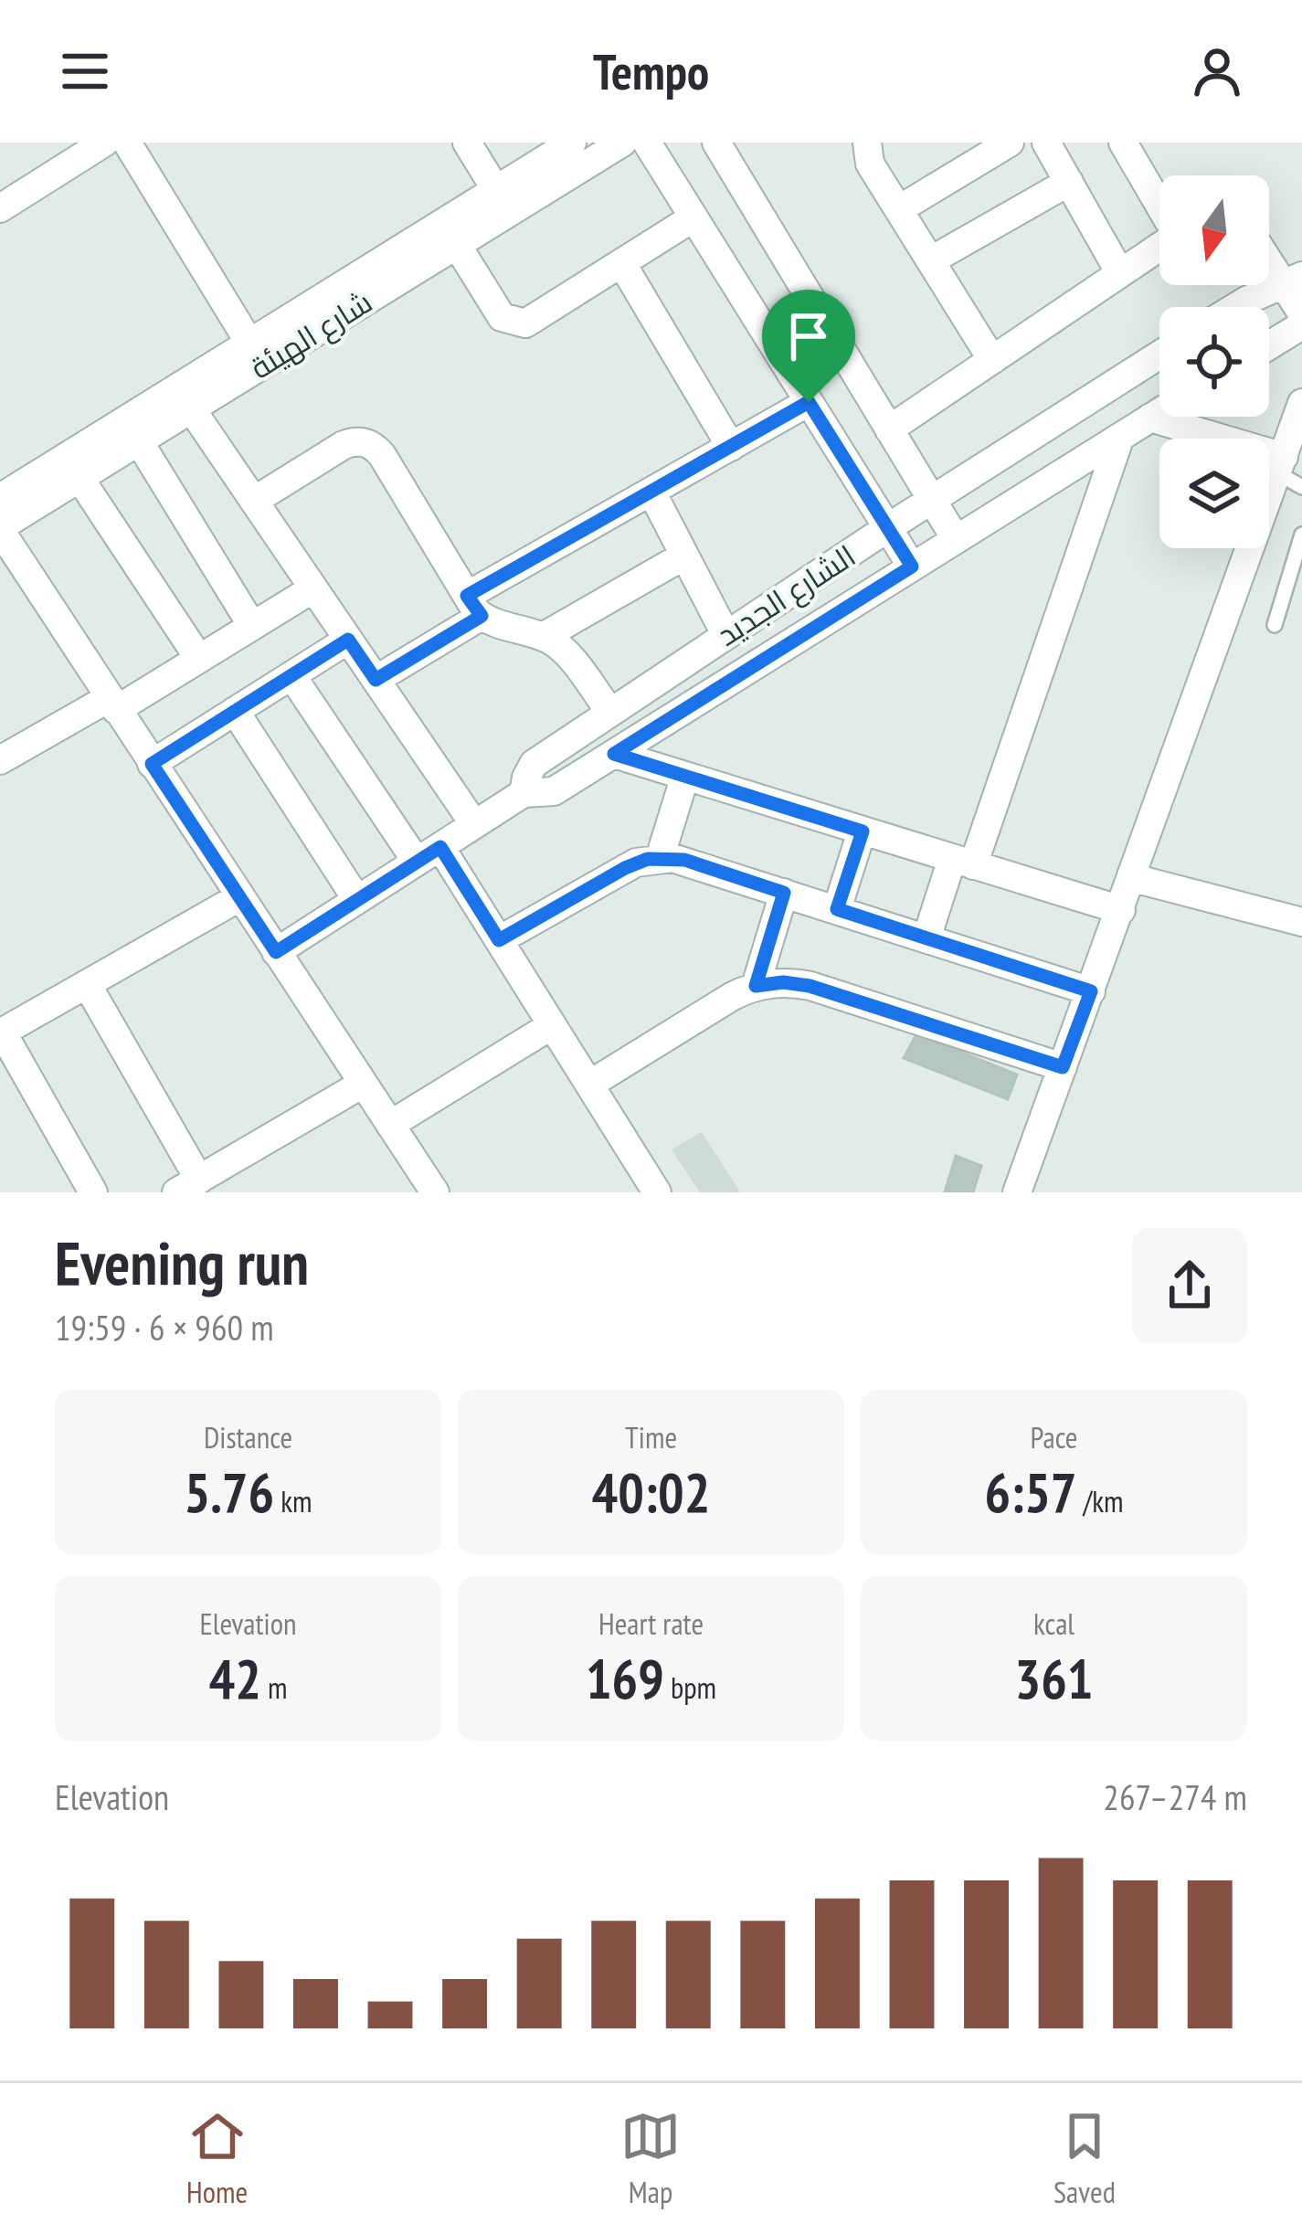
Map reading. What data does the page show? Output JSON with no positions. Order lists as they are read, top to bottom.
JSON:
{
  "streets": {
    "street": ["شارع الهيئة", "الشارع الجديد"]
  },
  "north": "bottom",
  "page": {
    "header": "Tempo",
    "heading": ["Evening run", "19:59 · 6 × 960 m"],
    "stats": [
      ["Distance", "5.76 km"],
      ["Time", "40:02"],
      ["Pace", "6:57 /km"],
      ["Elevation", "42 m"],
      ["Heart rate", "169 bpm"],
      ["kcal", "361"]
    ],
    "chart": ["Elevation", "267–274 m"],
    "tabs": ["Home", "Map", "Saved"]
  }
}
